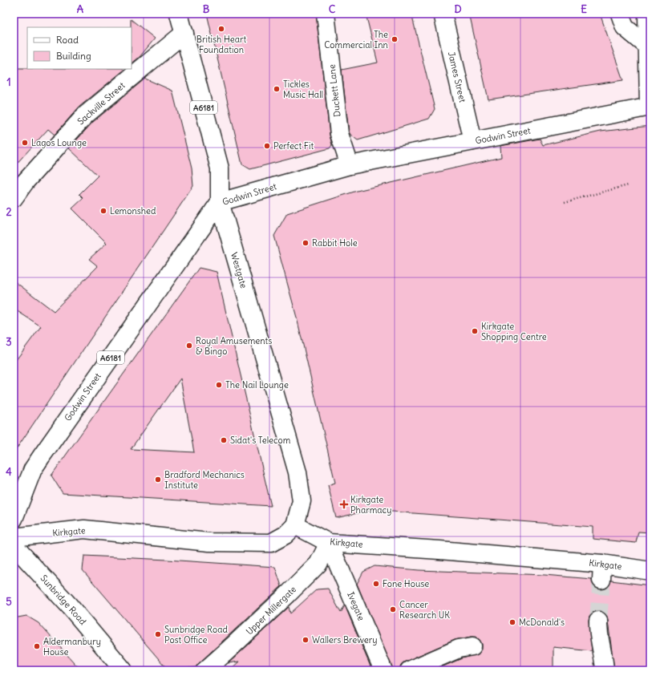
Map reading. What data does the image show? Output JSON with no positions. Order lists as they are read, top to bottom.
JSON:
{
  "streets": {
    "street": [
      "James Street",
      "Duckett Lane",
      "Sackville Street",
      "A6181",
      "Godwin Street",
      "Westgate",
      "Kirkgate",
      "Sunbridge Road",
      "Ivegate",
      "Upper Millergate"
    ]
  },
  "crossings": [
    ["James Street", "Godwin Street"],
    ["Duckett Lane", "Godwin Street"],
    ["Sackville Street", "Westgate"],
    ["Godwin Street", "Westgate"],
    ["Westgate", "Kirkgate"],
    ["Kirkgate", "Ivegate"],
    ["Kirkgate", "Upper Millergate"],
    ["Ivegate", "Upper Millergate"]
  ],
  "places": {
    "other": [
      "British Heart Foundation",
      "The Commercial Inn",
      "Tickles Music Hall",
      "Lagos Lounge",
      "Perfect Fit",
      "Lemonshed",
      "Rabbit Hole",
      "Kirkgate Shopping Centre",
      "Royal Amusements & Bingo",
      "The Nail Lounge",
      "Sidat's Telecom",
      "Bradford Mechanics Institute",
      "Fone House",
      "Cancer Research UK",
      "McDonald's",
      "Sunbridge Road Post Office",
      "Wallers Brewery",
      "Aldermanbury House"
    ],
    "health": ["Kirkgate Pharmacy"]
  },
  "legend": ["Road", "Building"],
  "grid": {
    "columns": [
      "A",
      "B",
      "C",
      "D",
      "E"
    ],
    "rows": [
      "1",
      "2",
      "3",
      "4",
      "5"
    ]
  }
}
